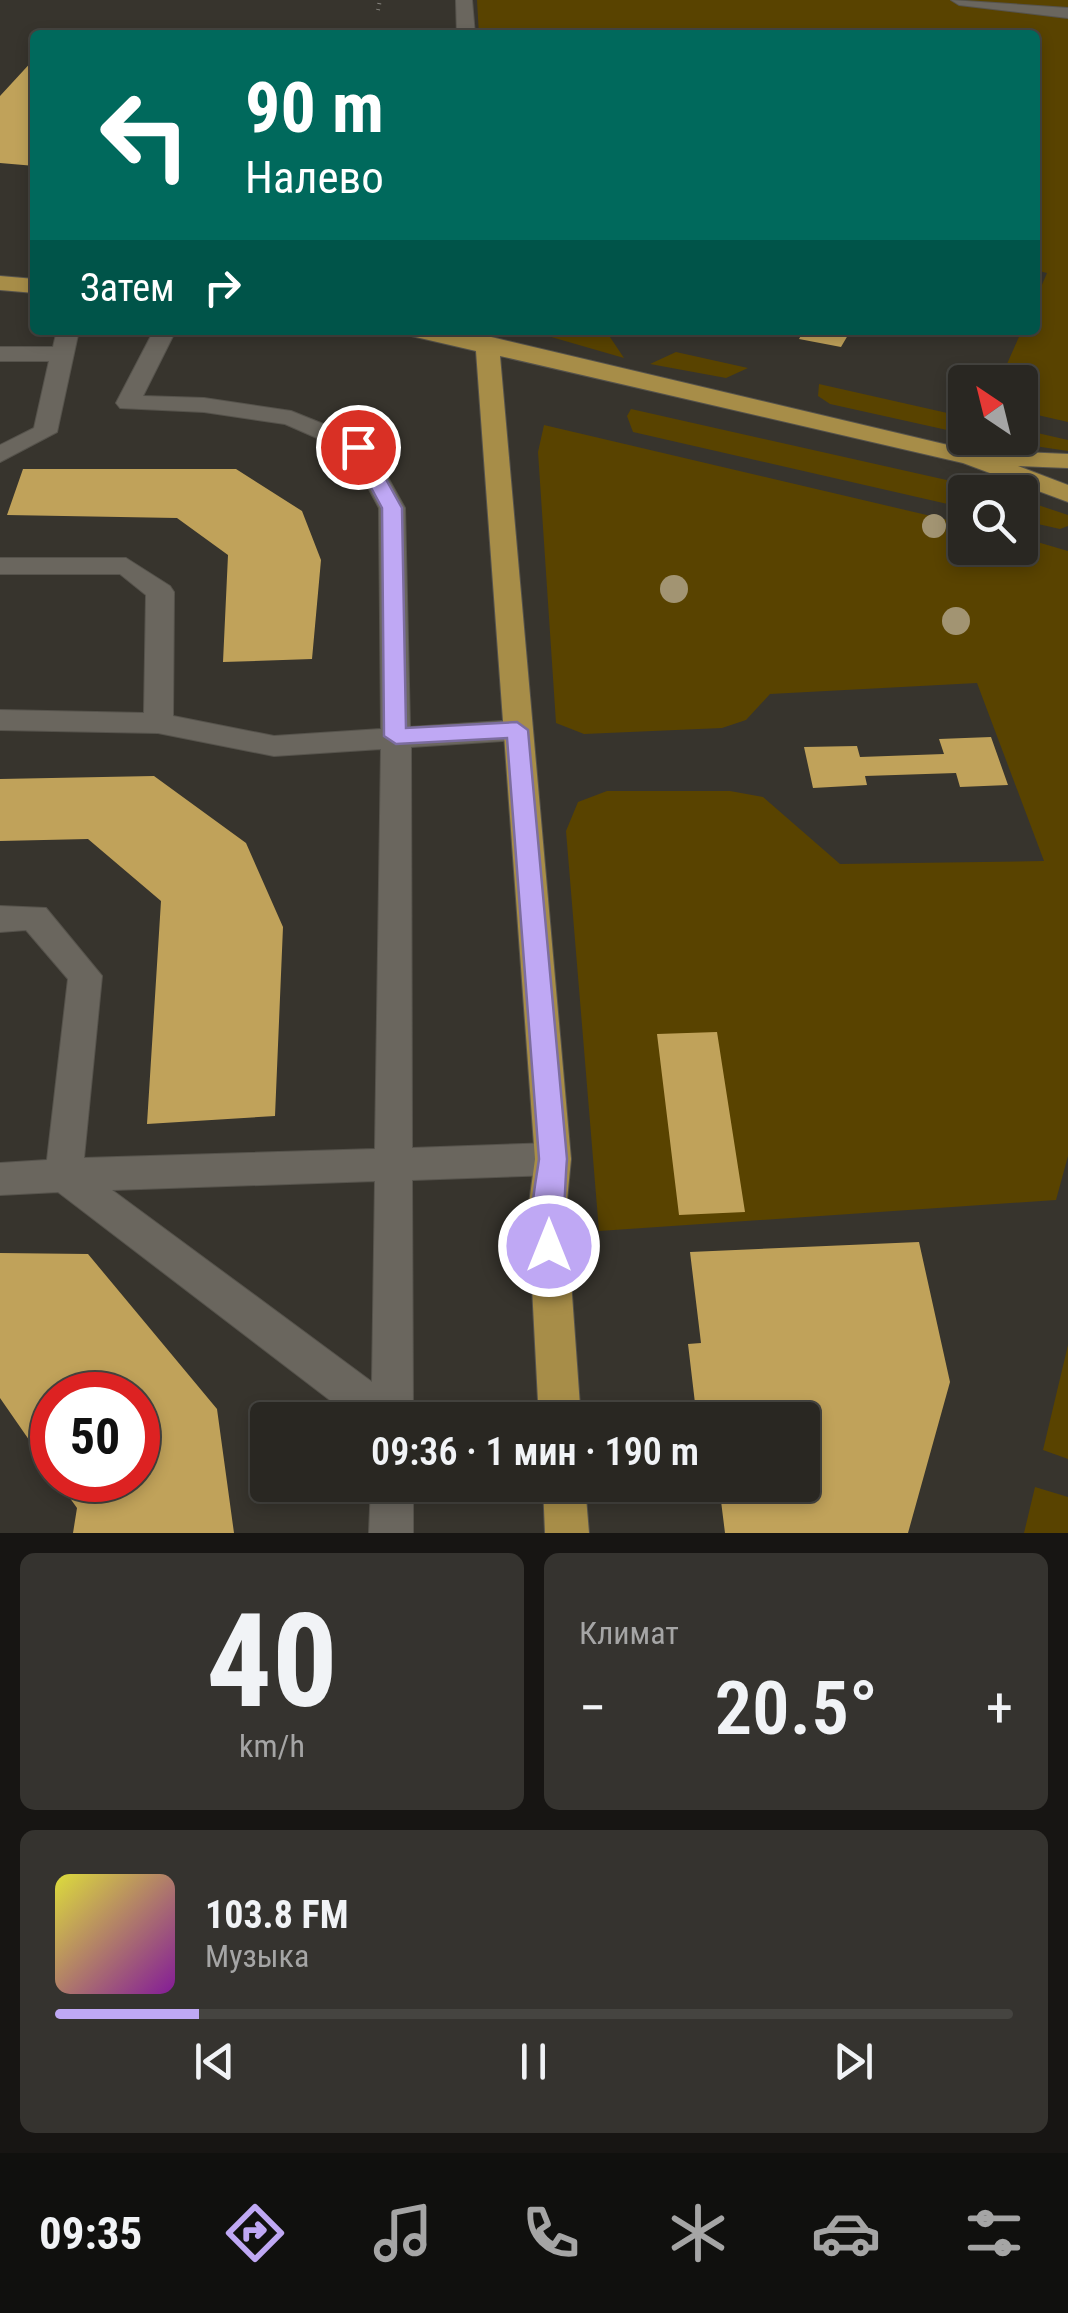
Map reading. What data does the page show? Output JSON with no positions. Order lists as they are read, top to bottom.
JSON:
{
  "north": "top left",
  "page": {
    "turn": ["90 m", "Налево"],
    "then": "Затем",
    "limit": "50",
    "trip": "09:36 · 1 мин · 190 m",
    "tile": [
      ["40", "km/h"],
      "Климат"
    ],
    "heat": ["−", "20.5°", "+"],
    "song": ["103.8 FM", "Музыка"],
    "tabs": "09:35"
  }
}
